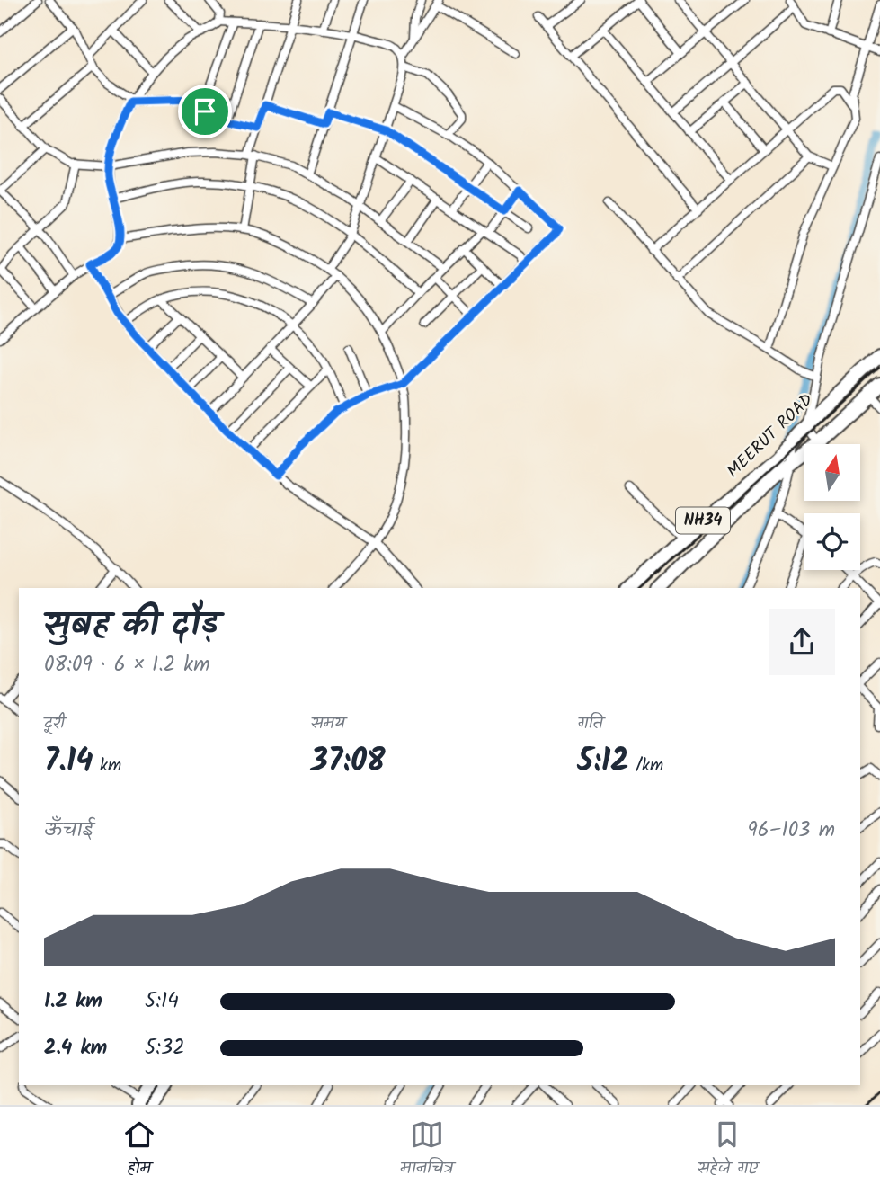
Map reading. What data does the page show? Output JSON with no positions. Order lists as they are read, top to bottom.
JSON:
{
  "streets": {
    "highway": ["MEERUT ROAD", "NH34"]
  },
  "north": "top",
  "page": {
    "heading": ["सुबह की दौड़", "08:09 · 6 × 1.2 km"],
    "stats": [
      ["दूरी", "7.14 km"],
      ["समय", "37:08"],
      ["गति", "5:12 /km"]
    ],
    "chart": ["ऊँचाई", "96–103 m"],
    "list": [
      {
        "name": "1.2 km",
        "note": "5:14"
      },
      {
        "name": "2.4 km",
        "note": "5:32"
      }
    ],
    "tabs": ["होम", "मानचित्र", "सहेजे गए"]
  }
}
